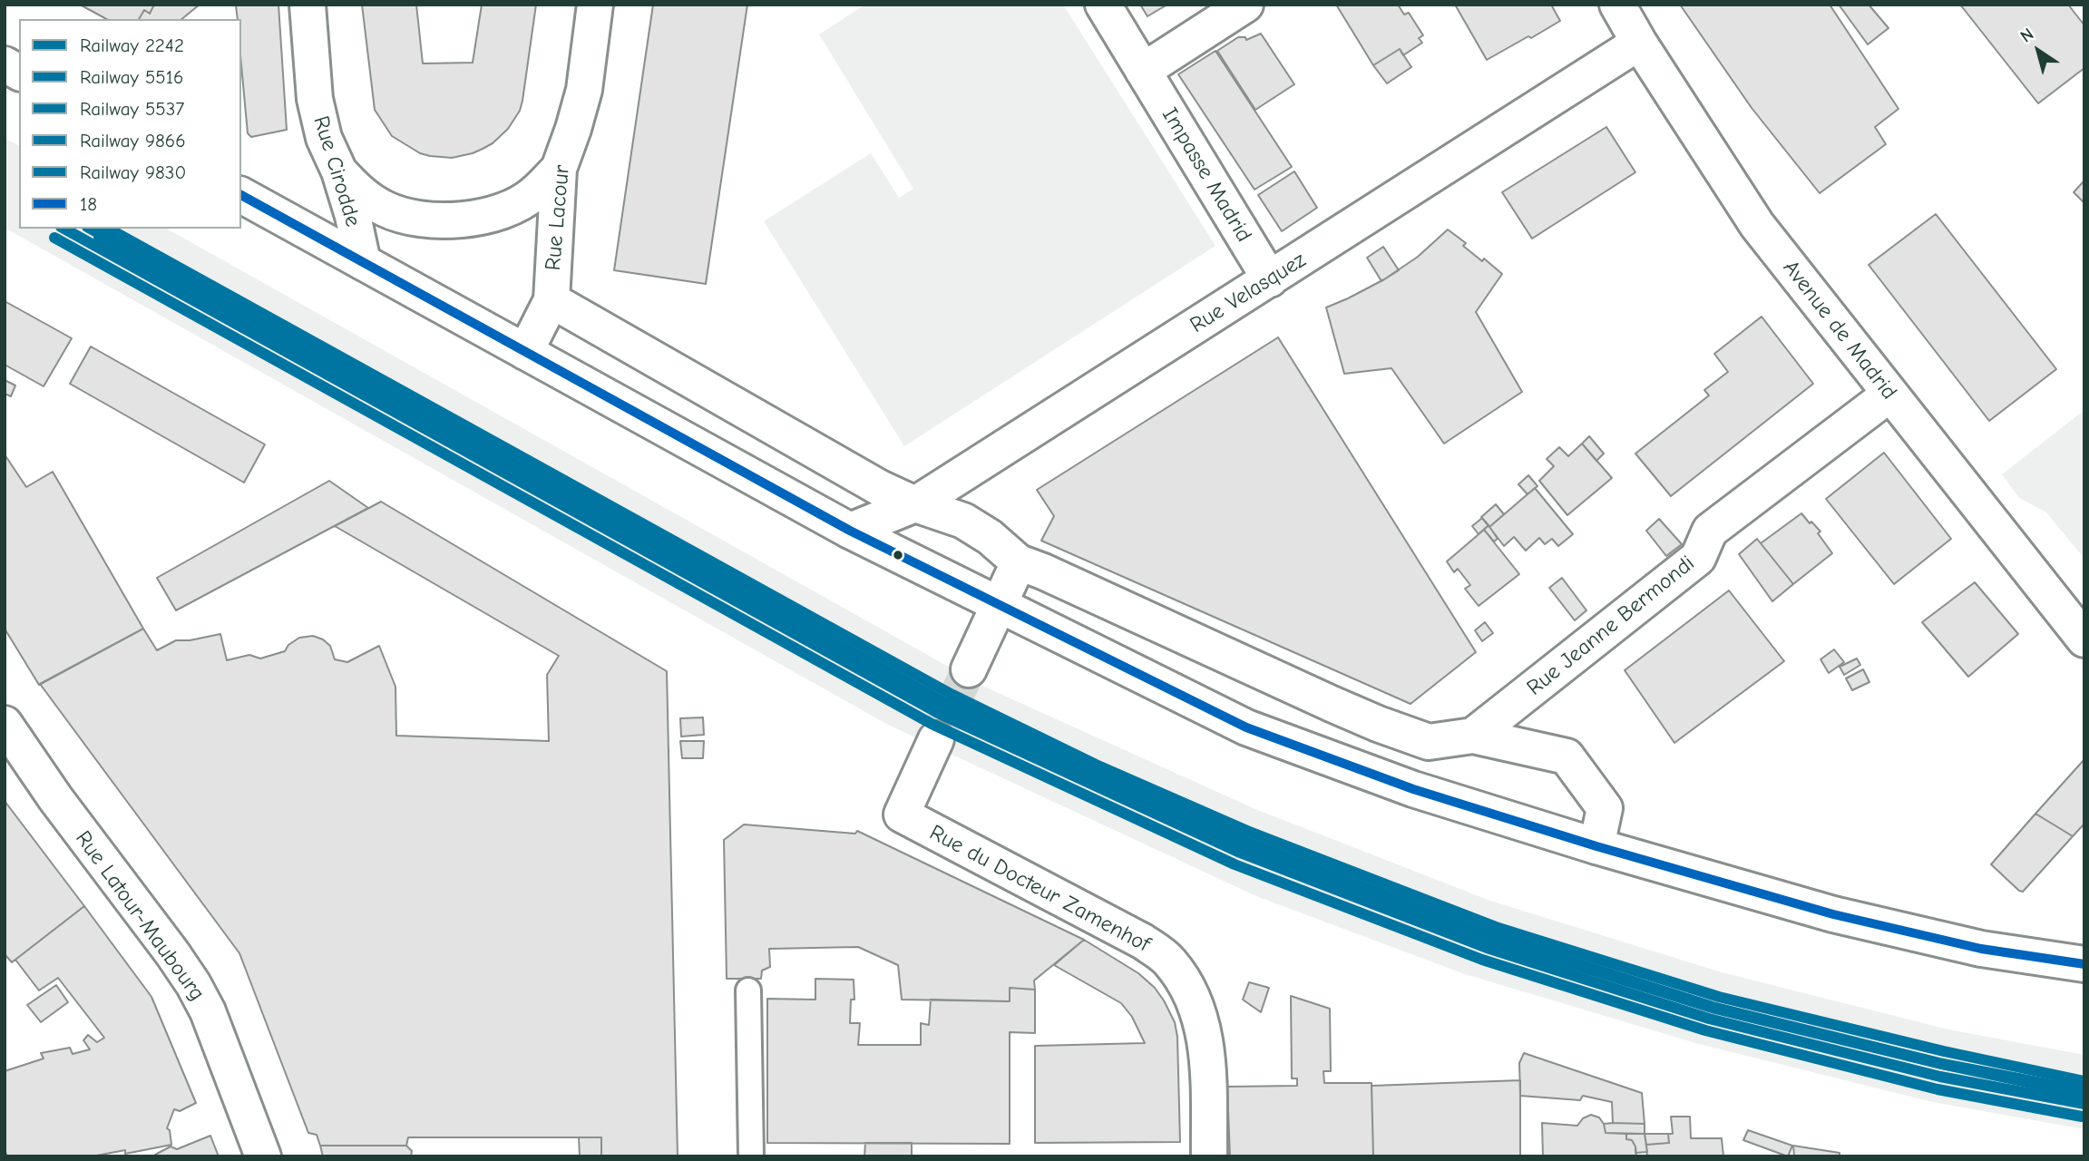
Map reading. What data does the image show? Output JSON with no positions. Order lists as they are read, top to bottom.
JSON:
{
  "streets": {
    "street": [
      "Rue Cirodde",
      "Impasse Madrid",
      "Rue Lacour",
      "Rue Velasquez",
      "Avenue de Madrid",
      "Rue Jeanne Bermondi",
      "Rue du Docteur Zamenhof",
      "Rue Latour-Maubourg"
    ]
  },
  "crossings": [
    ["Impasse Madrid", "Rue Velasquez"],
    ["Rue Velasquez", "Avenue de Madrid"],
    ["Avenue de Madrid", "Rue Jeanne Bermondi"]
  ],
  "lines": [
    "transit line 18",
    "rail line 2242",
    "rail line 5537",
    "rail line 9866",
    "rail line 5516",
    "rail line 9830"
  ],
  "legend": [
    "Railway 2242",
    "Railway 5516",
    "Railway 5537",
    "Railway 9866",
    "Railway 9830",
    "18"
  ],
  "north": "top left"
}
